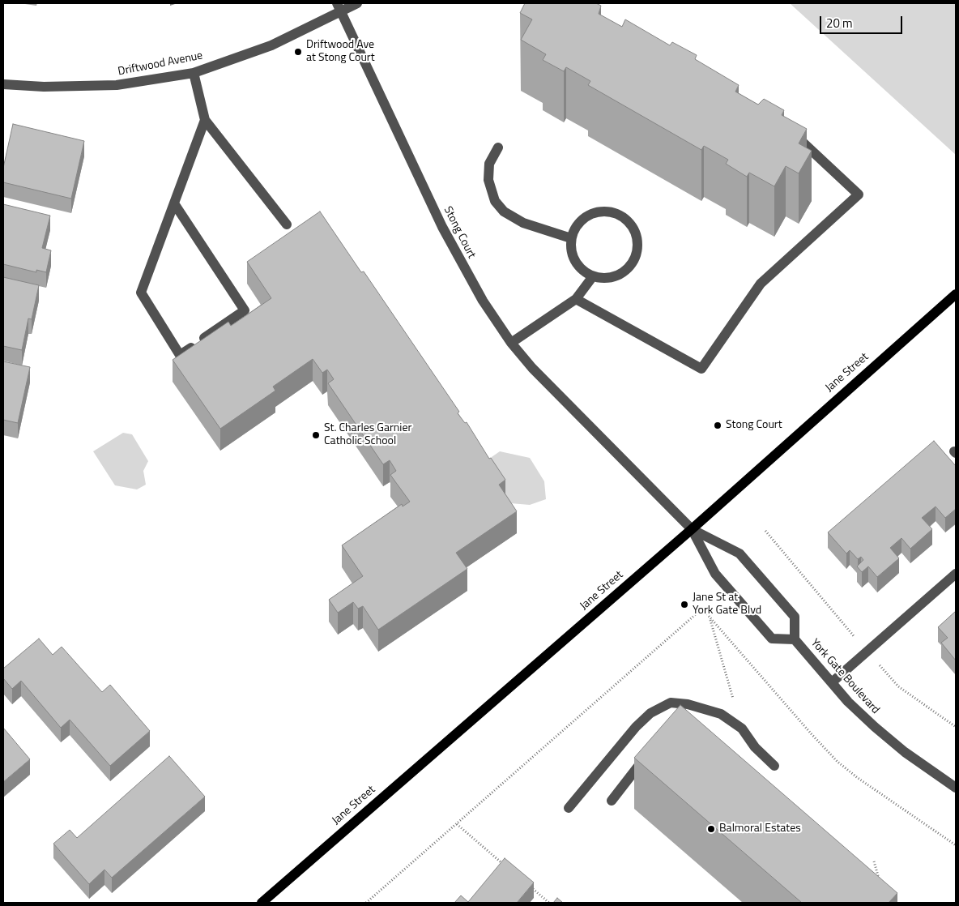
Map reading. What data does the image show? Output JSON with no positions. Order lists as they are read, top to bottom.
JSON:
{
  "streets": {
    "main road": ["Jane Street"],
    "street": ["Driftwood Avenue", "Stong Court", "York Gate Boulevard"]
  },
  "crossings": [
    ["Driftwood Avenue", "Stong Court"],
    ["Stong Court", "Jane Street"],
    ["Stong Court", "York Gate Boulevard"],
    ["Jane Street", "York Gate Boulevard"]
  ],
  "places": [
    "Driftwood Ave at Stong Court",
    "Stong Court",
    "St. Charles Garnier Catholic School",
    "Jane St at York Gate Blvd",
    "Balmoral Estates"
  ],
  "scale_bar": "20 m"
}
